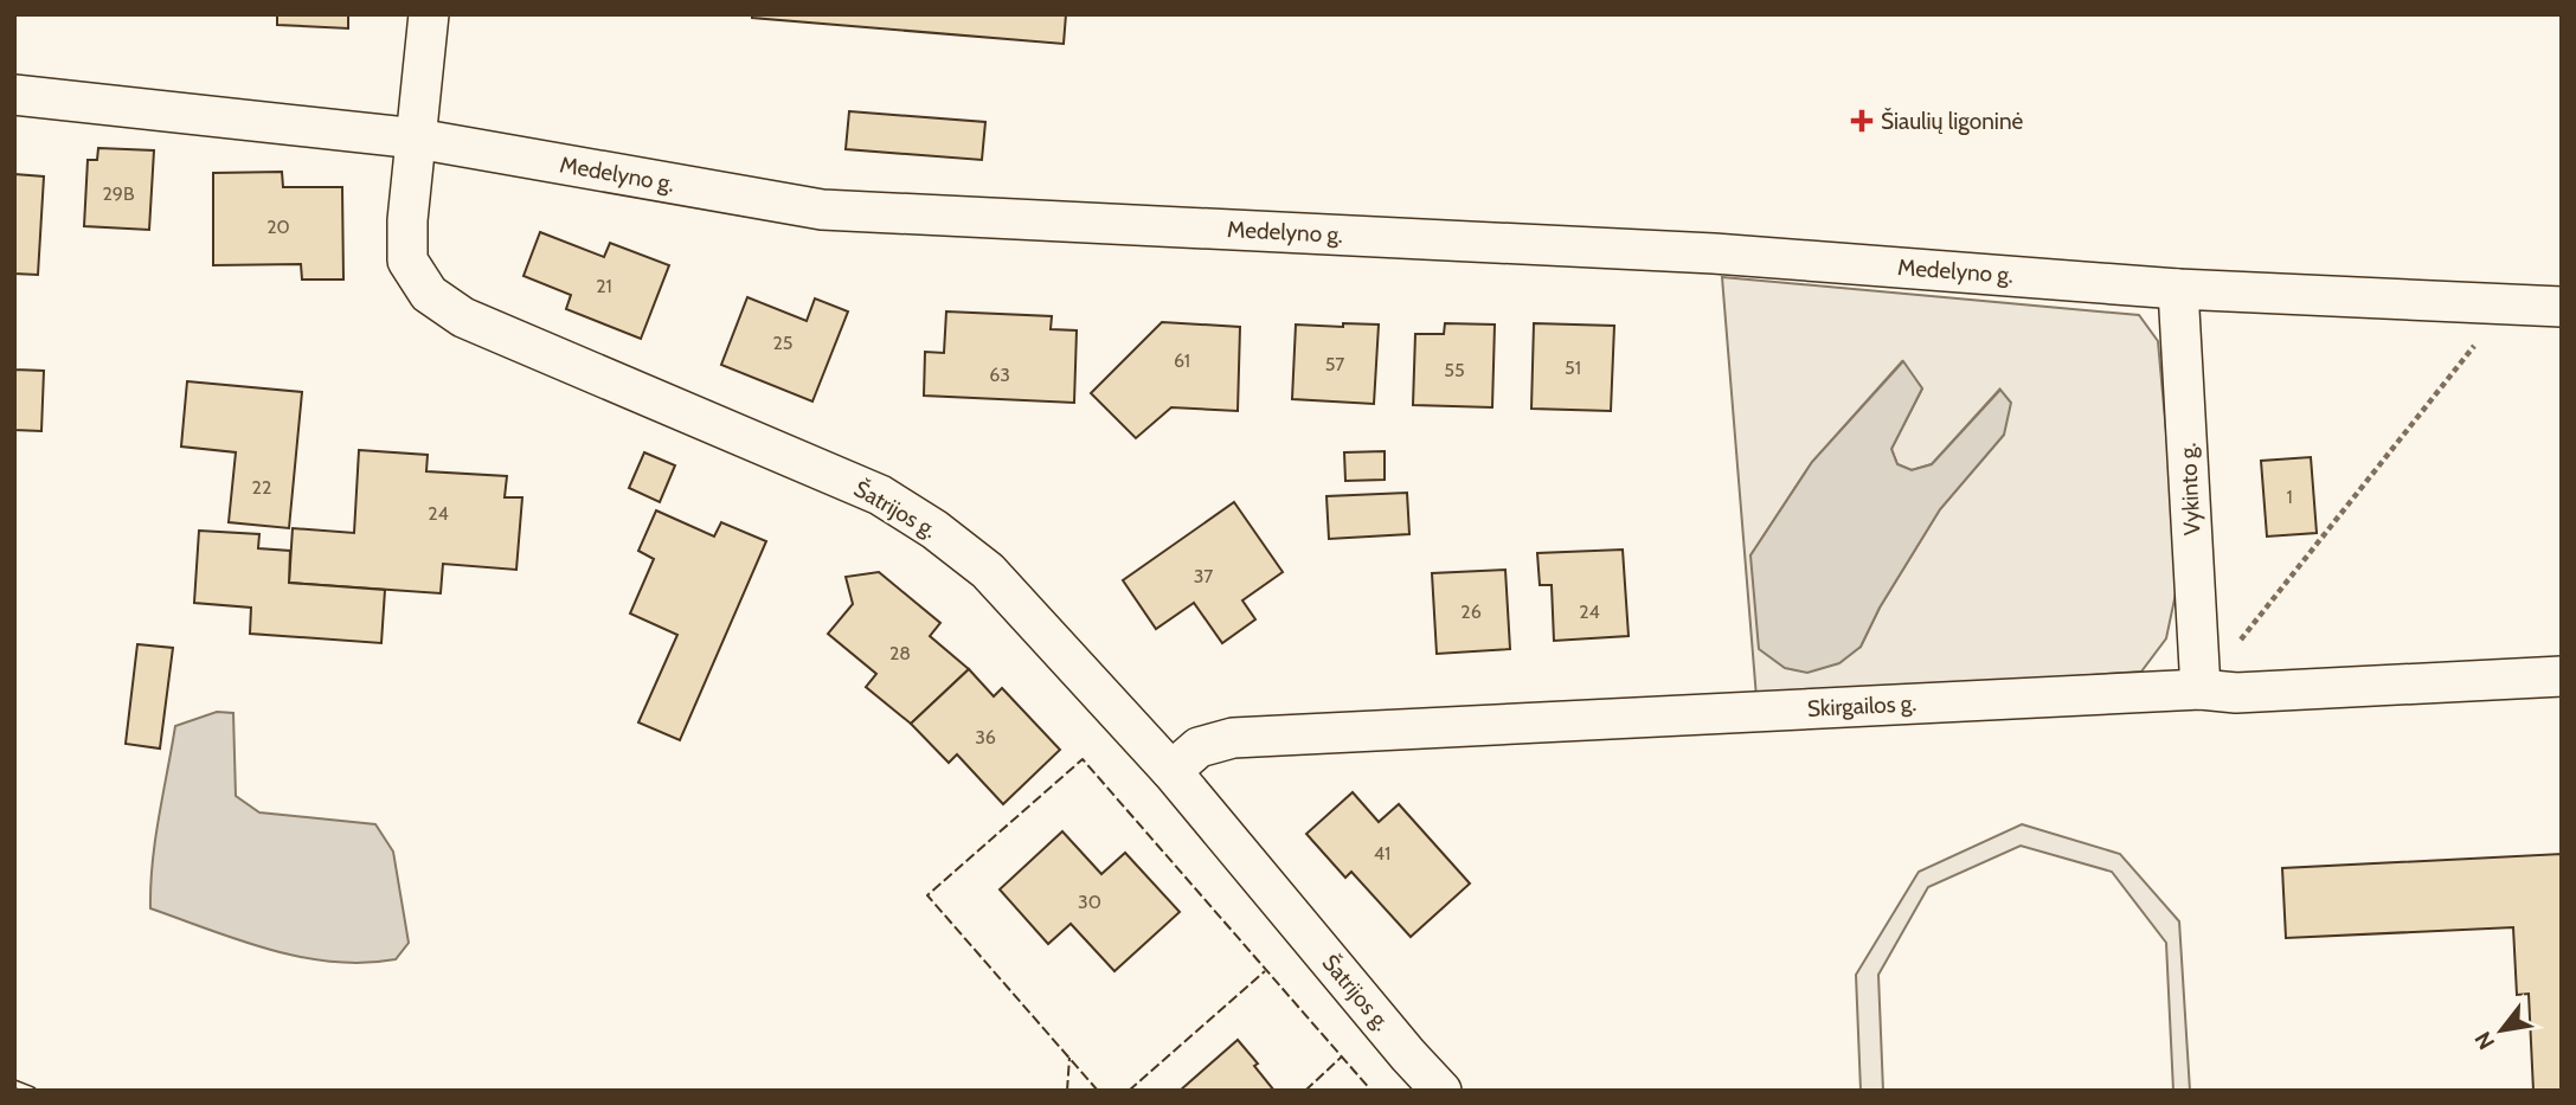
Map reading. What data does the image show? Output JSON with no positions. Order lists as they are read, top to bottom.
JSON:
{
  "streets": {
    "street": [
      "Medelyno g.",
      "Vykinto g.",
      "Šatrijos g.",
      "Skirgailos g."
    ]
  },
  "crossings": [
    ["Medelyno g.", "Vykinto g."],
    ["Medelyno g.", "Šatrijos g."],
    ["Vykinto g.", "Skirgailos g."],
    ["Šatrijos g.", "Skirgailos g."]
  ],
  "places": {
    "health": ["Šiaulių ligoninė"]
  },
  "house_numbers": [
    "29B",
    "20",
    "21",
    "25",
    "61",
    "57",
    "51",
    "55",
    "63",
    "22",
    "1",
    "24",
    "37",
    "26",
    "24",
    "28",
    "36",
    "41",
    "30"
  ],
  "north": "bottom left"
}
